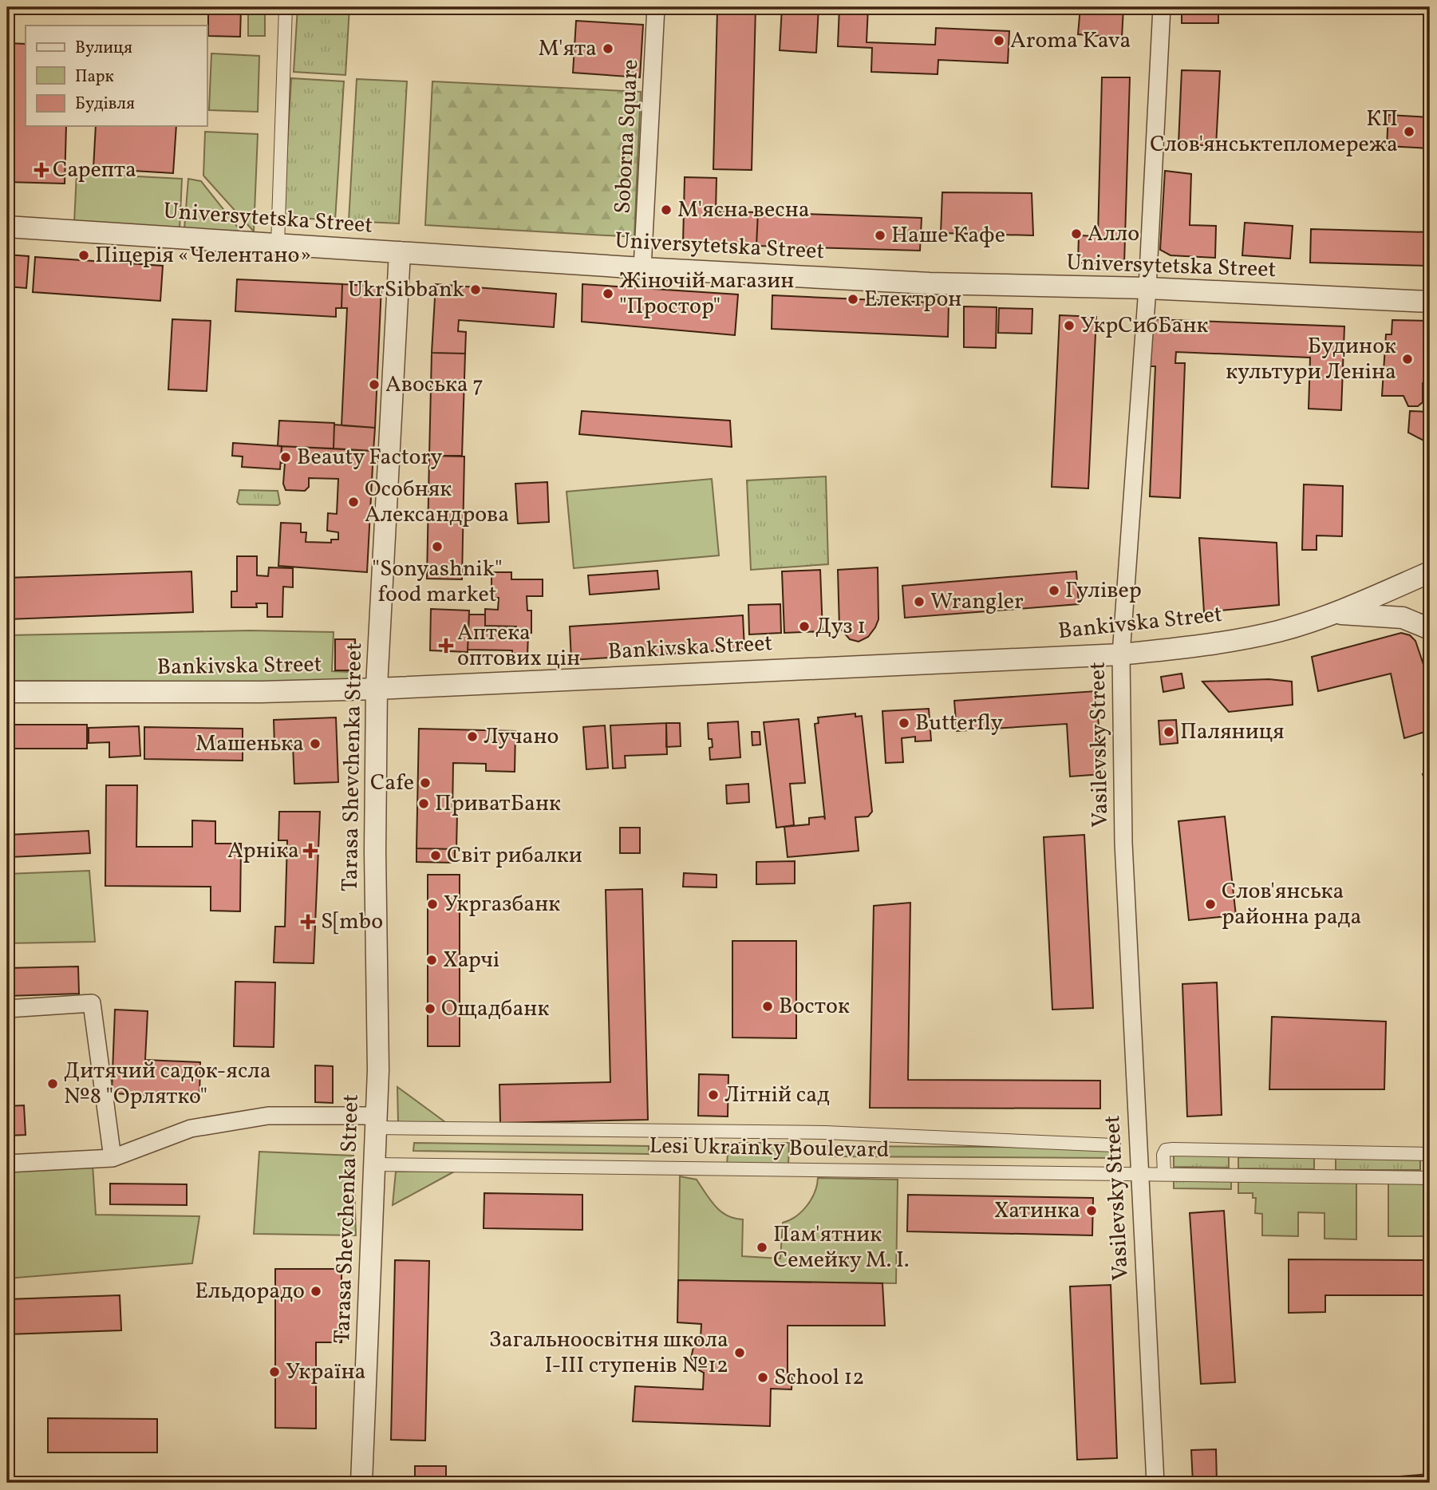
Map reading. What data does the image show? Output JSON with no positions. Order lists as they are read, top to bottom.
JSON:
{
  "streets": {
    "street": [
      "Soborna Square",
      "Universytetska Street",
      "Bankivska Street",
      "Vasilevsky Street",
      "Tarasa Shevchenka Street",
      "Lesi Ukrainky Boulevard"
    ]
  },
  "crossings": [
    ["Soborna Square", "Universytetska Street"],
    ["Universytetska Street", "Vasilevsky Street"],
    ["Universytetska Street", "Tarasa Shevchenka Street"],
    ["Bankivska Street", "Vasilevsky Street"],
    ["Bankivska Street", "Tarasa Shevchenka Street"],
    ["Vasilevsky Street", "Lesi Ukrainky Boulevard"],
    ["Tarasa Shevchenka Street", "Lesi Ukrainky Boulevard"]
  ],
  "places": {
    "other": [
      "Aroma Kava",
      "М'ята",
      "КП Слов'янськтепломережа",
      "М'ясна весна",
      "Алло",
      "Наше Кафе",
      "Піцерія «Челентано»",
      "UkrSibbank",
      "Жіночій магазин \"Простор\"",
      "Електрон",
      "УкрСибБанк",
      "Будинок культури Леніна",
      "Авоська 7",
      "Beauty Factory",
      "Особняк Александрова",
      "\"Sonyashnik\" food market",
      "Гулівер",
      "Wrangler",
      "Дуз 1",
      "Butterfly",
      "Паляниця",
      "Лучано",
      "Машенька",
      "Cafe",
      "ПриватБанк",
      "Світ рибалки",
      "Укргазбанк",
      "Слов'янська районна рада",
      "Харчі",
      "Восток",
      "Ощадбанк",
      "Дитячий садок-ясла №8 \"Орлятко\"",
      "Літній сад",
      "Хатинка",
      "Пам'ятник Семейку М. І.",
      "Ельдорадо",
      "Загальноосвітня школа І-ІІІ ступенів №12",
      "Україна",
      "School 12"
    ],
    "health": [
      "Сарепта",
      "Аптека оптових цін",
      "Арніка",
      "S[mbo"
    ]
  },
  "legend": ["Вулиця", "Парк", "Будівля"]
}
